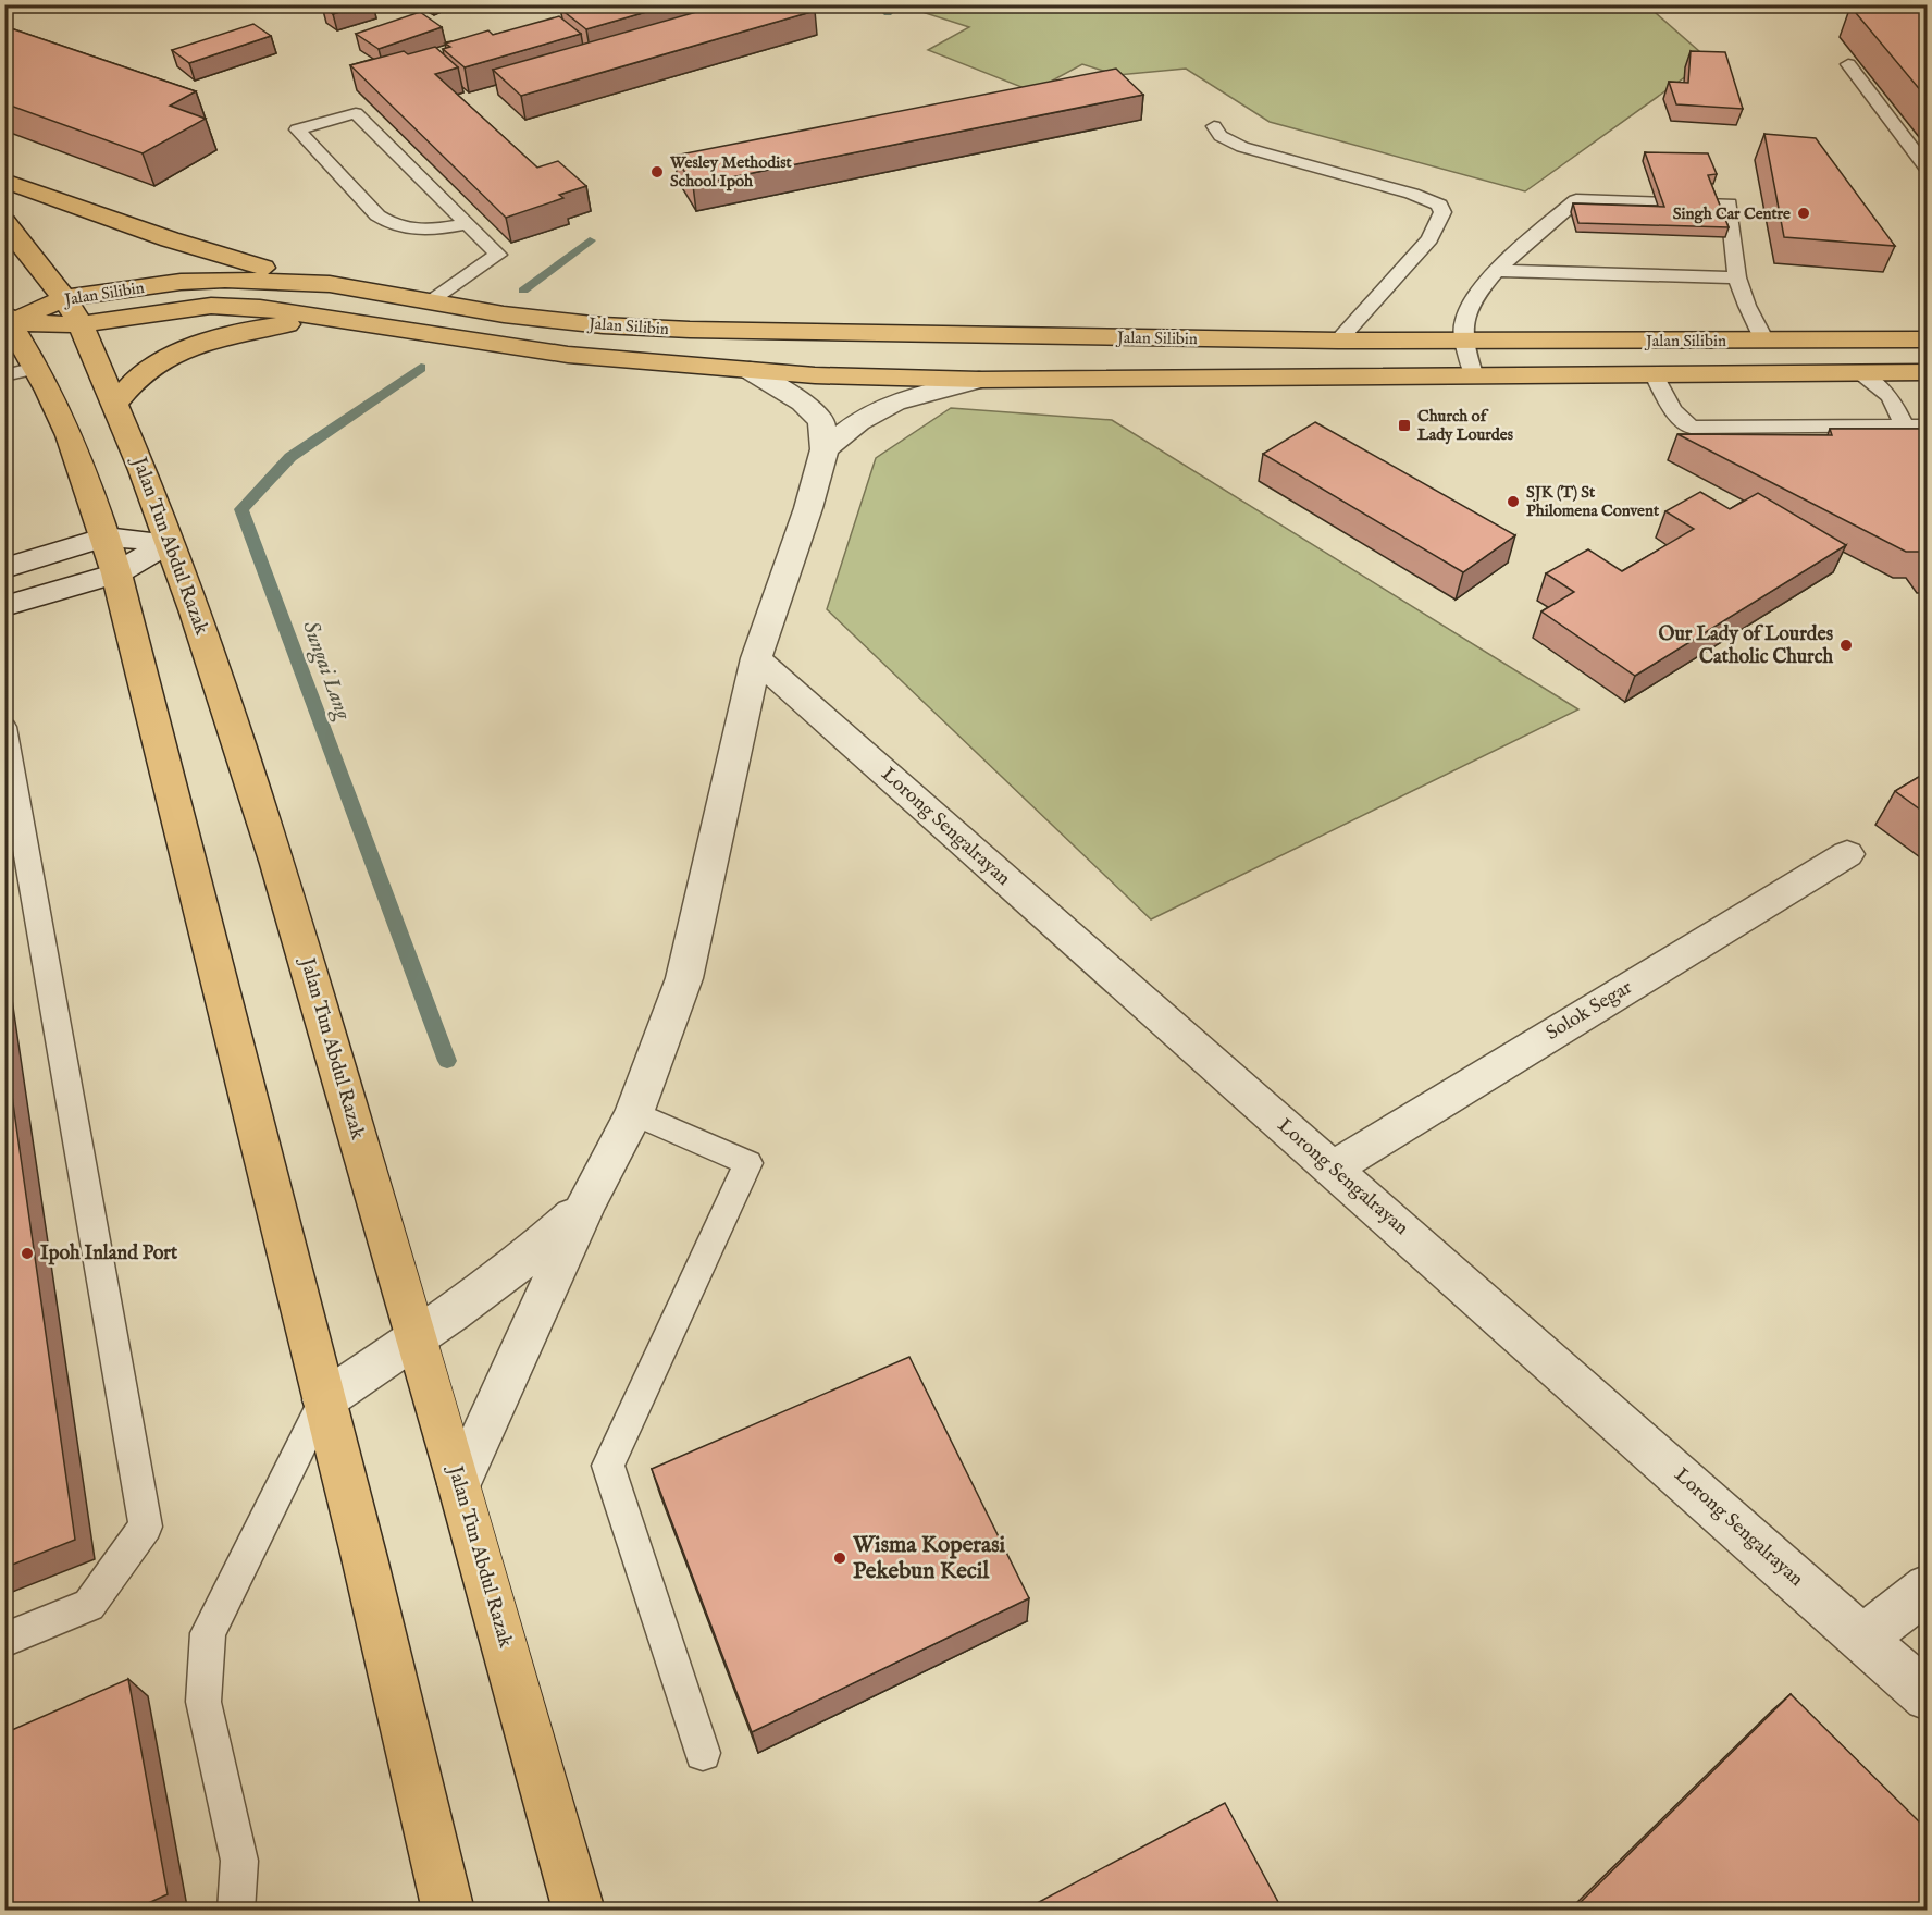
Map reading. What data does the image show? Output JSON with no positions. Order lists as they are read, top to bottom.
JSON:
{
  "streets": {
    "main road": ["Jalan Silibin", "Jalan Tun Abdul Razak"],
    "street": ["Lorong Sengalrayan", "Solok Segar"]
  },
  "crossings": [
    ["Jalan Silibin", "Jalan Tun Abdul Razak"],
    ["Lorong Sengalrayan", "Solok Segar"]
  ],
  "water": ["Sungai Lang"],
  "places": {
    "other": [
      "Wesley Methodist School Ipoh",
      "Singh Car Centre",
      "SJK (T) St Philomena Convent",
      "Our Lady of Lourdes Catholic Church",
      "Ipoh Inland Port",
      "Wisma Koperasi Pekebun Kecil"
    ],
    "transit": ["Church of Lady Lourdes"]
  }
}
